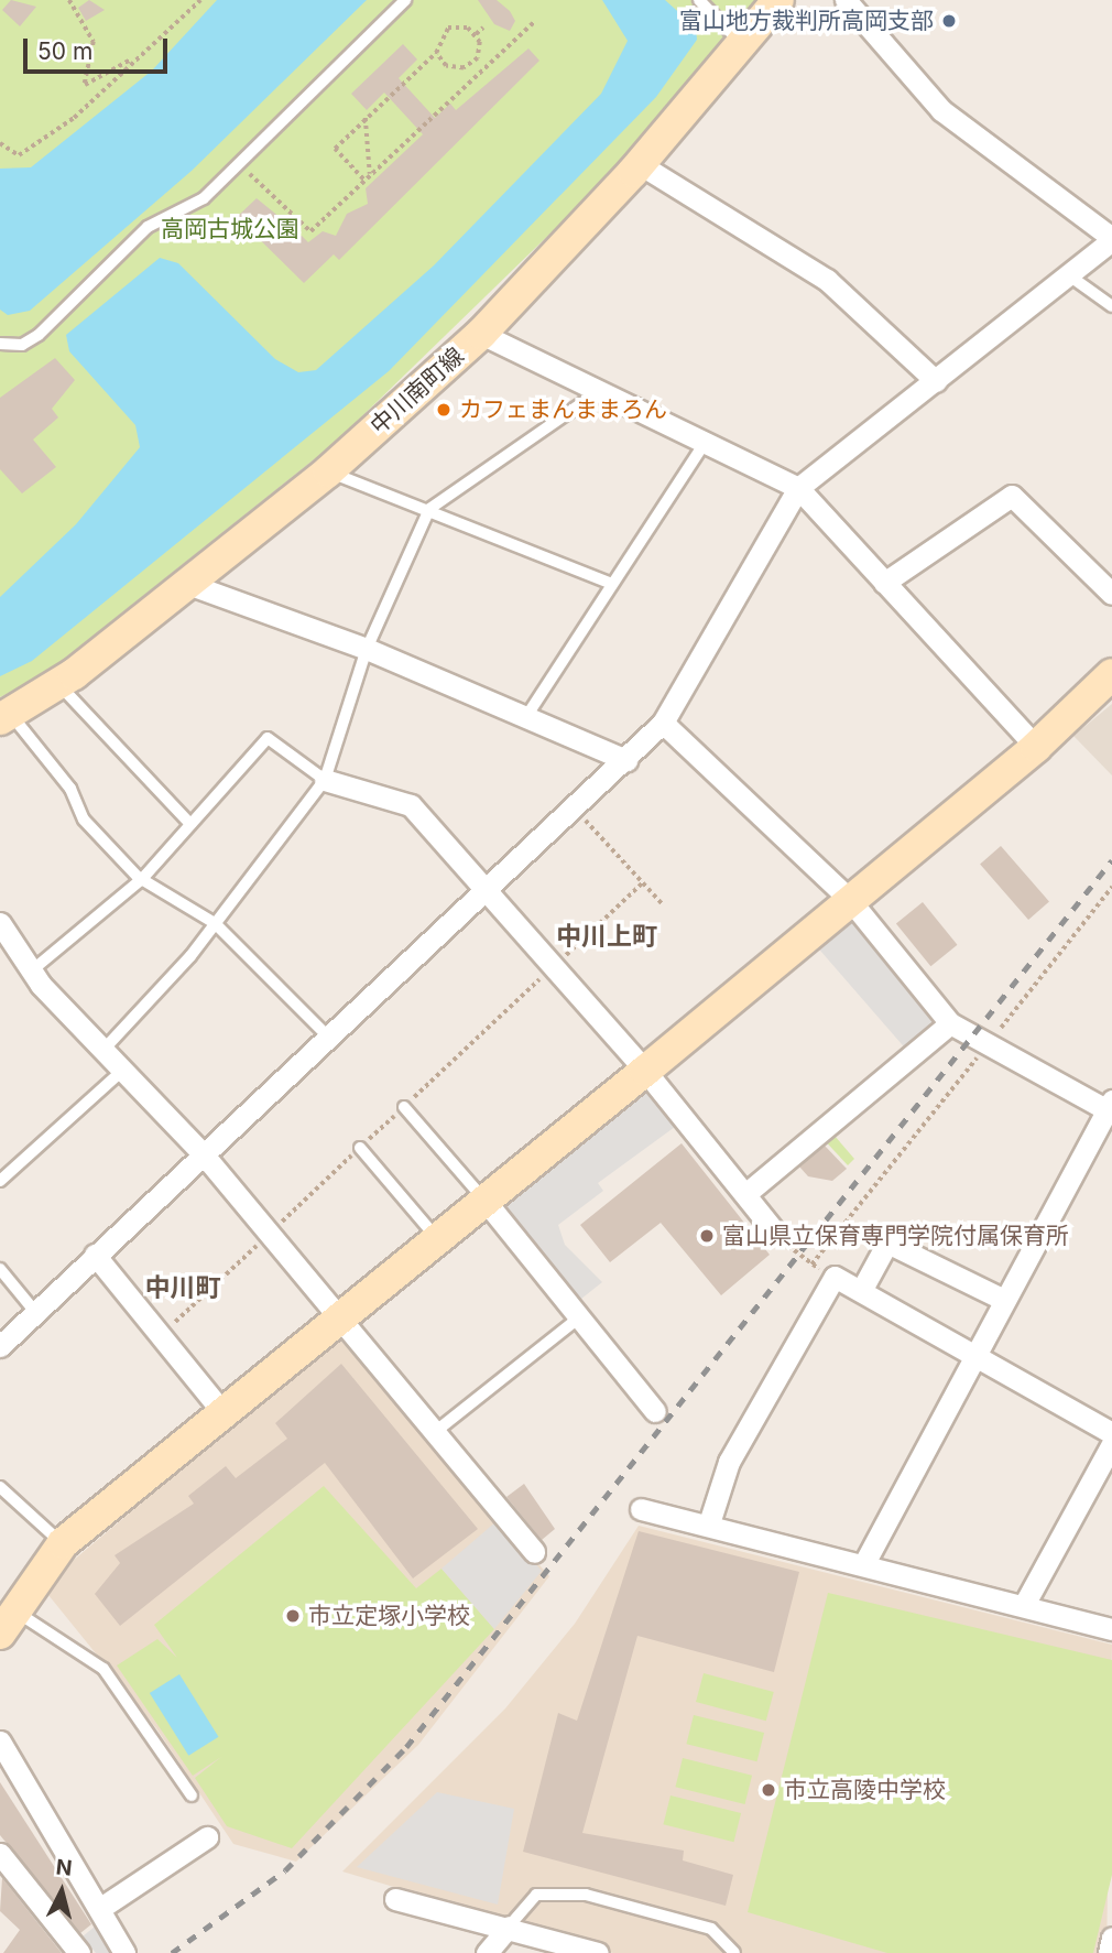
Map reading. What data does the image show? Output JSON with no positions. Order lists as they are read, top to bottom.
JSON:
{
  "streets": {
    "street": ["中川南町線"]
  },
  "districts": ["中川上町", "中川町"],
  "parks": ["高岡古城公園"],
  "places": [
    "富山地方裁判所高岡支部",
    "カフェまんままろん",
    "富山県立保育専門学院付属保育所",
    "市立定塚小学校",
    "市立高陵中学校"
  ],
  "scale_bar": "50 m",
  "north": "top"
}
